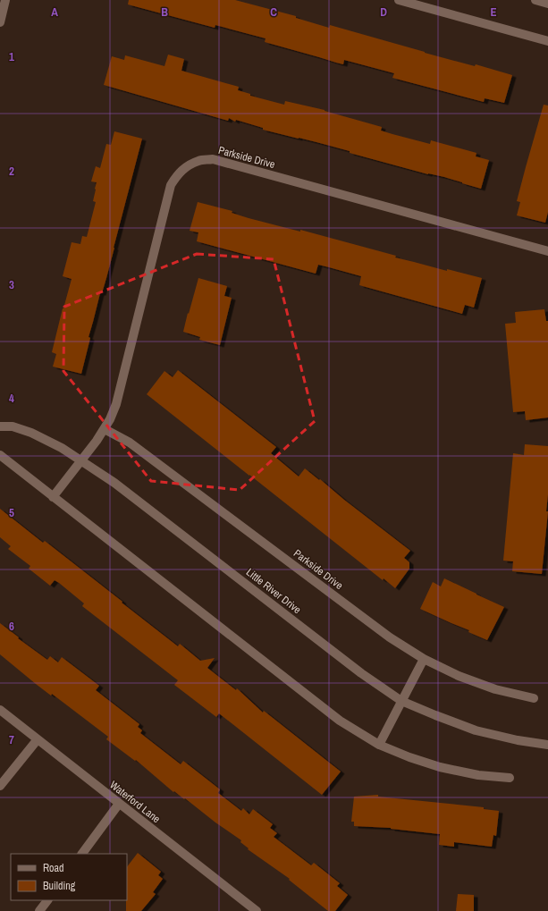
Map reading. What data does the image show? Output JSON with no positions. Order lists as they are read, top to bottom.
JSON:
{
  "streets": {
    "street": ["Parkside Drive", "Little River Drive", "Waterford Lane"]
  },
  "crossings": [
    ["Parkside Drive", "Little River Drive"]
  ],
  "legend": ["Road", "Building"],
  "grid": {
    "columns": [
      "A",
      "B",
      "C",
      "D",
      "E"
    ],
    "rows": [
      "1",
      "2",
      "3",
      "4",
      "5",
      "6",
      "7"
    ]
  }
}
